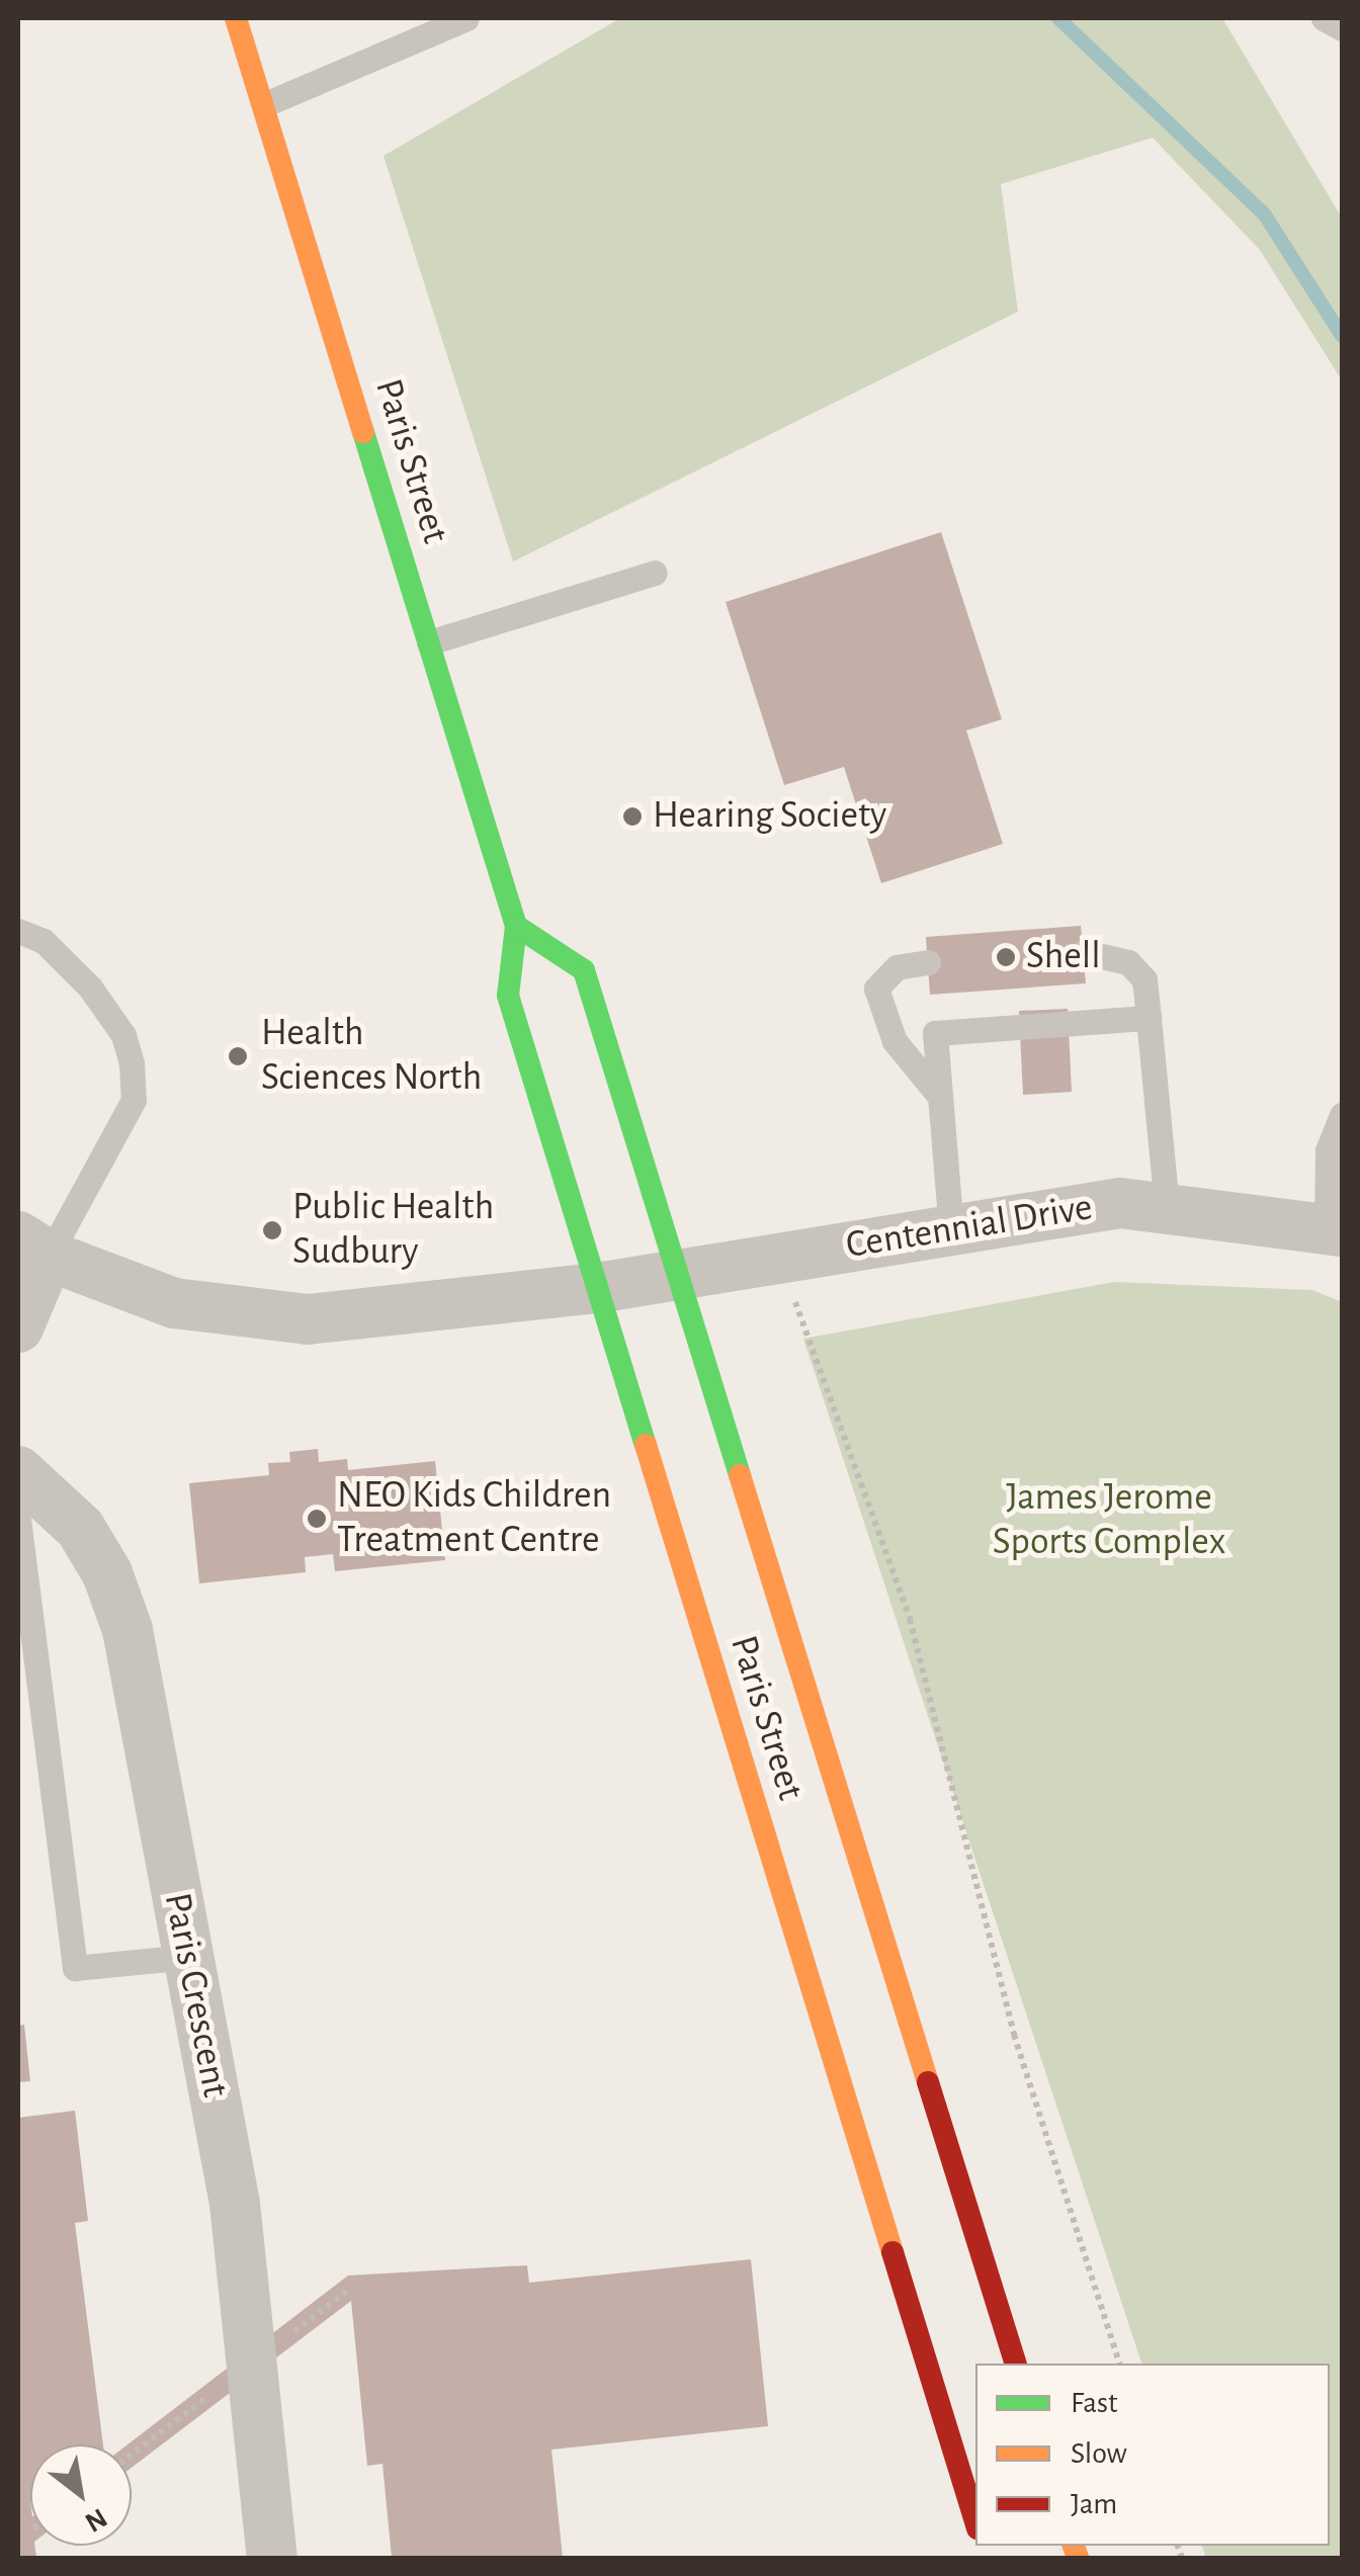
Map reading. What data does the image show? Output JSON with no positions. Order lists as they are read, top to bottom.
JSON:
{
  "streets": {
    "main road": ["Paris Street"],
    "street": ["Centennial Drive", "Paris Crescent"]
  },
  "crossings": [
    ["Paris Street", "Centennial Drive"]
  ],
  "parks": ["James Jerome Sports Complex"],
  "places": [
    "Hearing Society",
    "Shell",
    "Health Sciences North",
    "Public Health Sudbury",
    "NEO Kids Children Treatment Centre"
  ],
  "legend": ["Fast", "Slow", "Jam"],
  "north": "bottom right"
}
